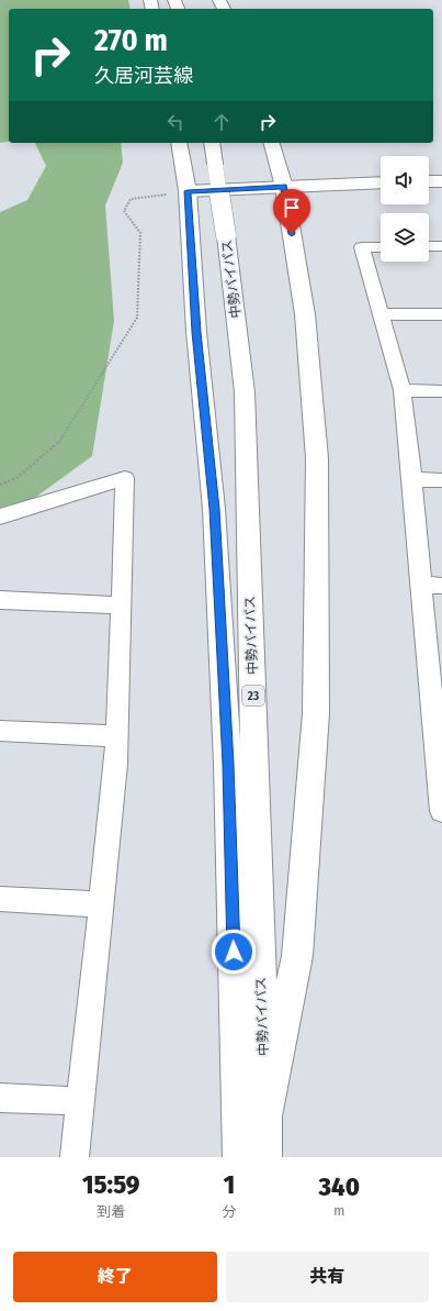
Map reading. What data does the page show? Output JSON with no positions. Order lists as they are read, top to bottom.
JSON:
{
  "streets": {
    "main road": ["中勢バイパス", "23"]
  },
  "page": {
    "turn": ["270 m", "久居河芸線"],
    "eta": [
      "15:59",
      "到着",
      "1",
      "分",
      "340",
      "m"
    ],
    "buttons": ["終了", "共有"]
  }
}
